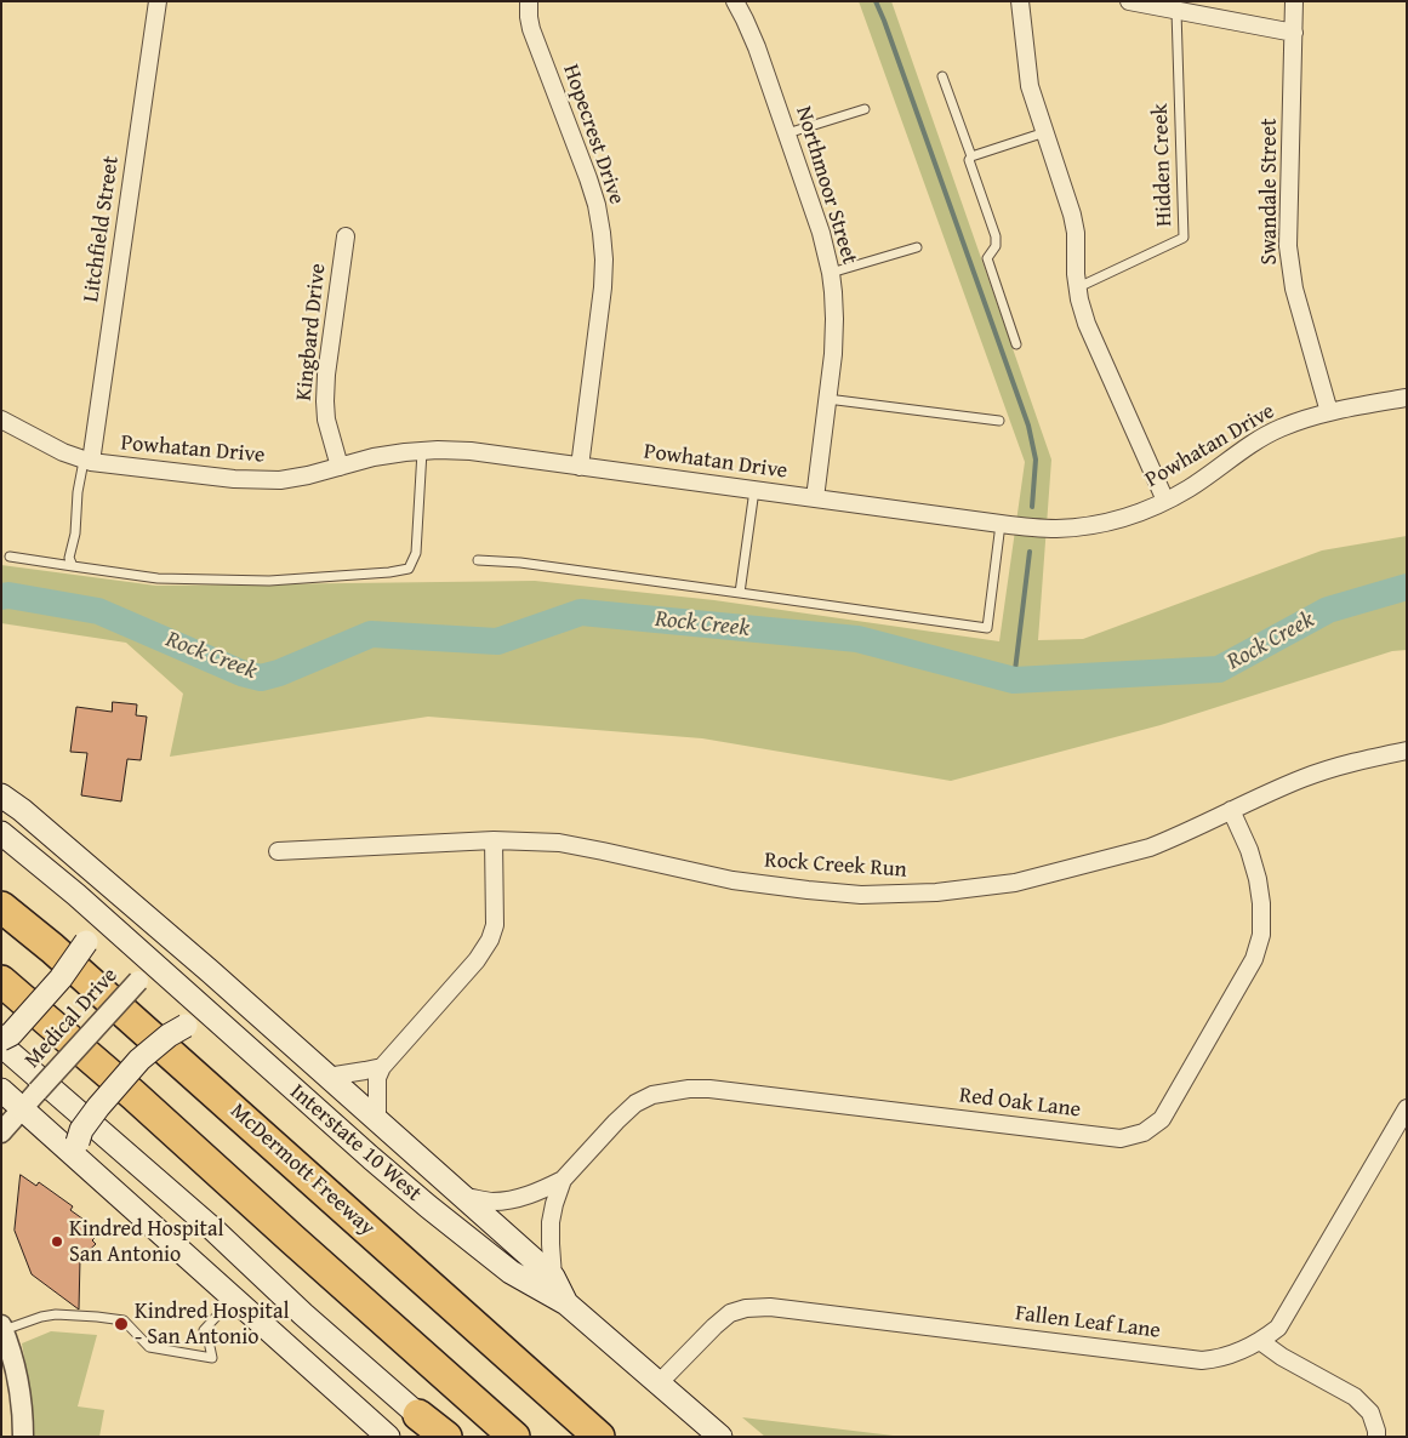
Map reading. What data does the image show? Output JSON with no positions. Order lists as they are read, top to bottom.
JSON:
{
  "streets": {
    "highway": ["McDermott Freeway"],
    "main road": ["Interstate 10 West"],
    "street": [
      "Hopecrest Drive",
      "Northmoor Street",
      "Swandale Street",
      "Litchfield Street",
      "Kingbard Drive",
      "Powhatan Drive",
      "Rock Creek Run",
      "Medical Drive",
      "Red Oak Lane",
      "Fallen Leaf Lane"
    ],
    "lane": ["Hidden Creek"]
  },
  "crossings": [
    ["Hopecrest Drive", "Powhatan Drive"],
    ["Northmoor Street", "Powhatan Drive"],
    ["Swandale Street", "Powhatan Drive"],
    ["Litchfield Street", "Powhatan Drive"],
    ["Kingbard Drive", "Powhatan Drive"],
    ["Rock Creek Run", "Red Oak Lane"],
    ["Medical Drive", "Interstate 10 West"],
    ["Interstate 10 West", "Fallen Leaf Lane"]
  ],
  "water": ["Rock Creek"],
  "places": ["Kindred Hospital San Antonio", "Kindred Hospital - San Antonio"]
}
